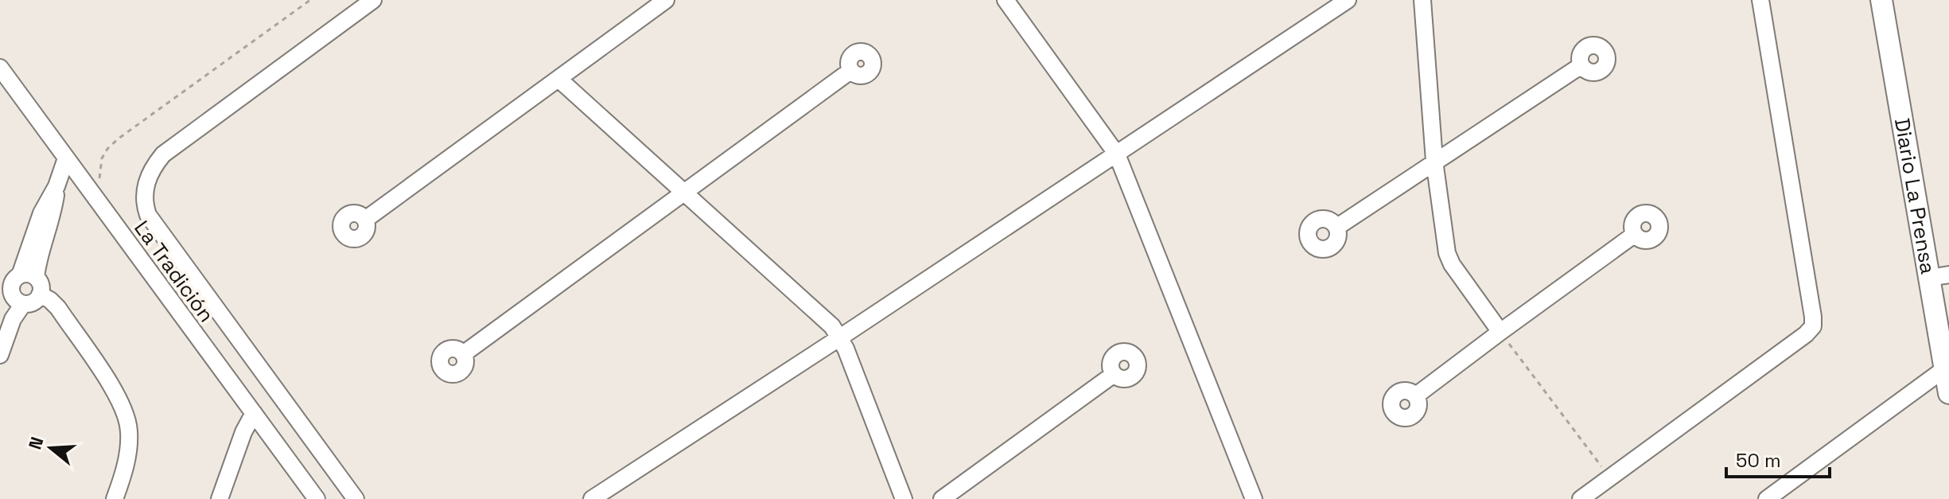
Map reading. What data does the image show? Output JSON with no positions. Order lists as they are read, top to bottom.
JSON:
{
  "streets": {
    "street": ["Diario La Prensa", "La Tradición"]
  },
  "scale_bar": "50 m",
  "north": "left"
}
